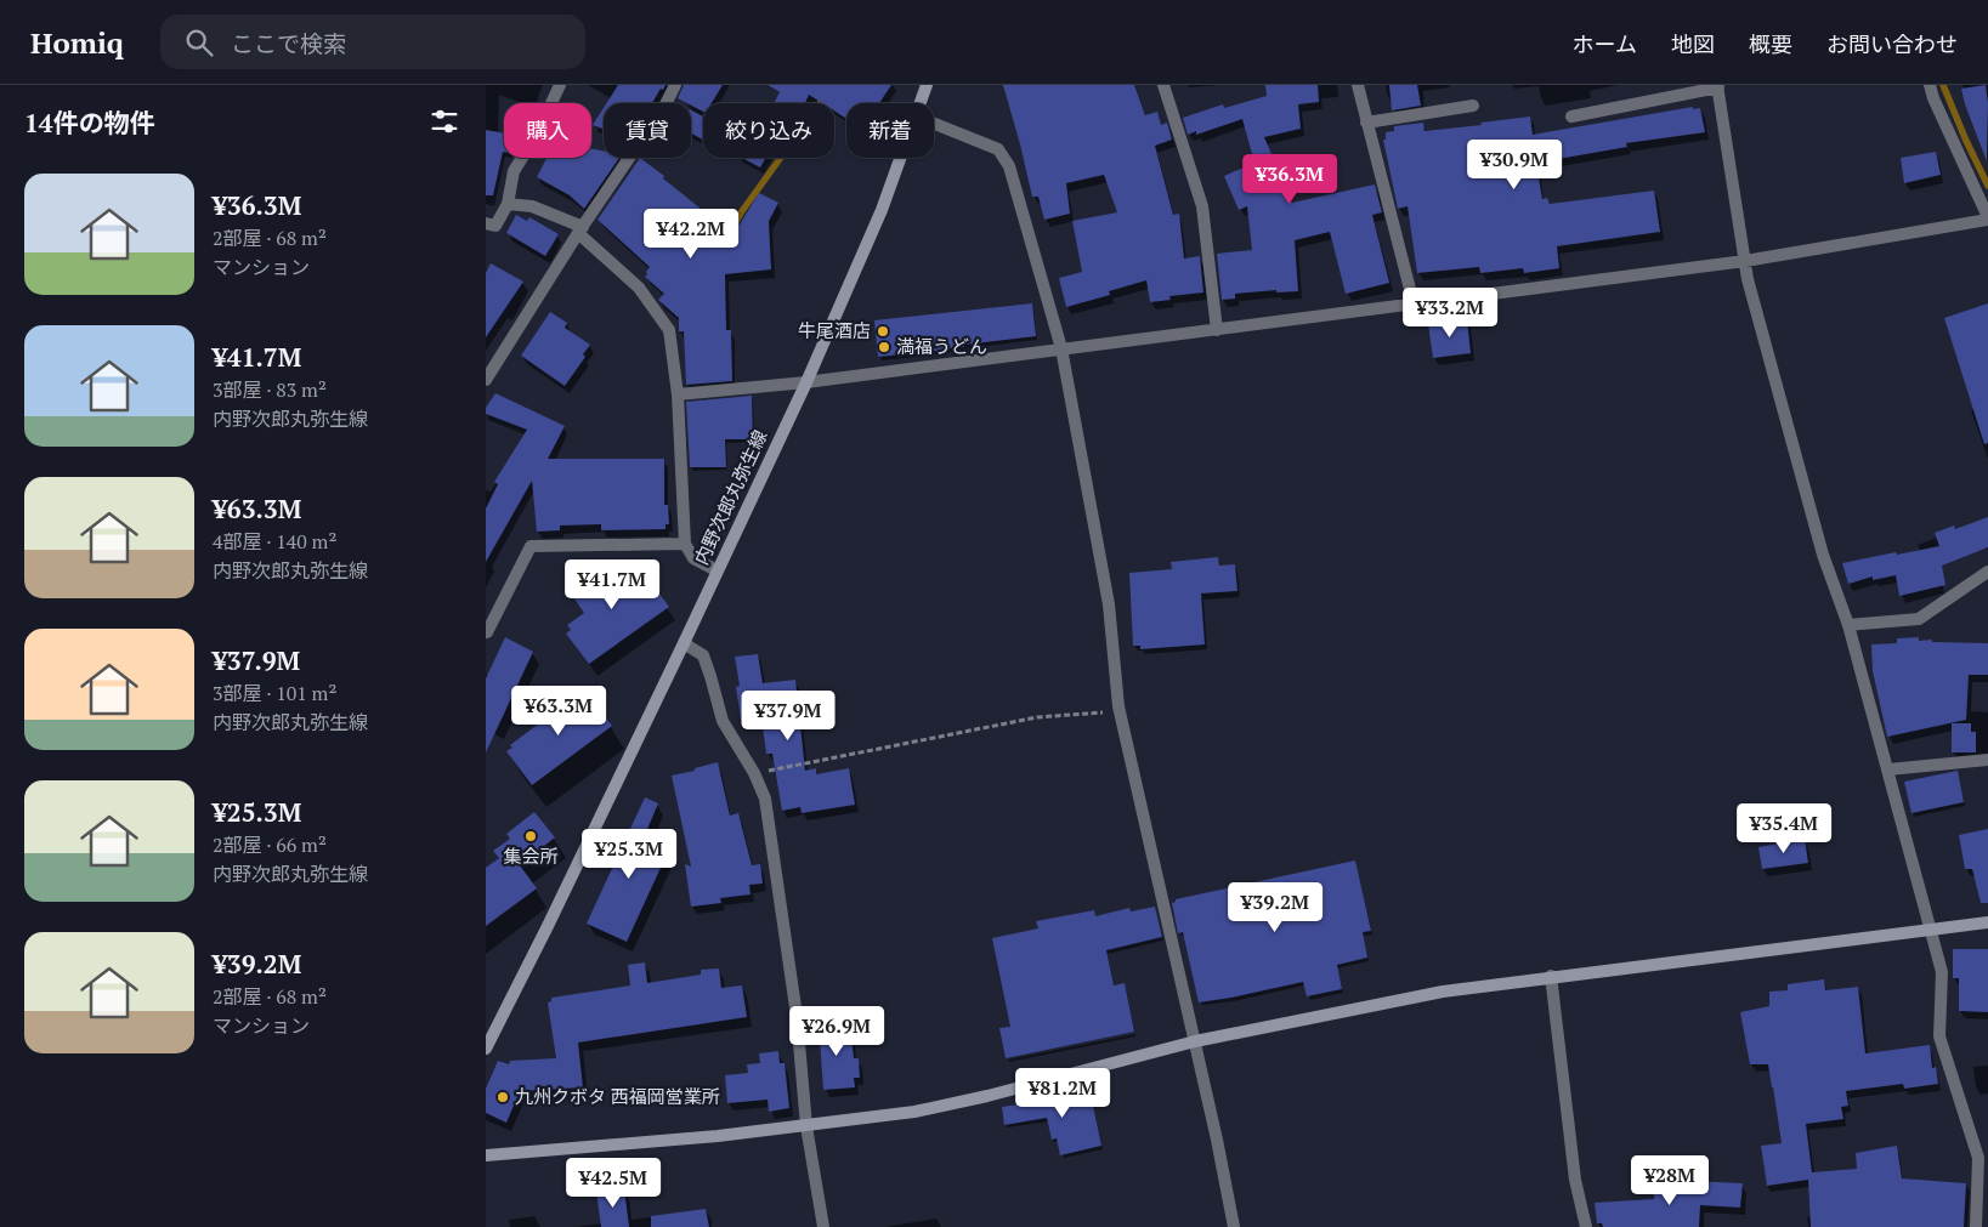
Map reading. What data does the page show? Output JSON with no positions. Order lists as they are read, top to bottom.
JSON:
{
  "streets": {
    "street": ["内野次郎丸弥生線"]
  },
  "places": [
    "牛尾酒店",
    "満福うどん",
    "集会所",
    "九州クボタ 西福岡営業所"
  ],
  "page": {
    "header": "Homiq",
    "search": "ここで検索",
    "nav": [
      "ホーム",
      "地図",
      "概要",
      "お問い合わせ"
    ],
    "heading": "14件の物件",
    "chip": [
      "購入",
      "賃貸",
      "絞り込み",
      "新着"
    ],
    "price": [
      "¥30.9M",
      "¥36.3M",
      "¥42.2M",
      "¥33.2M",
      "¥41.7M",
      "¥63.3M",
      "¥37.9M",
      "¥35.4M",
      "¥25.3M",
      "¥39.2M",
      "¥26.9M",
      "¥81.2M",
      "¥28M",
      "¥42.5M"
    ],
    "list": [
      {
        "name": "¥36.3M",
        "note": "2部屋 · 68 m² · マンション"
      },
      {
        "name": "¥41.7M",
        "note": "3部屋 · 83 m² · 内野次郎丸弥生線"
      },
      {
        "name": "¥63.3M",
        "note": "4部屋 · 140 m² · 内野次郎丸弥生線"
      },
      {
        "name": "¥37.9M",
        "note": "3部屋 · 101 m² · 内野次郎丸弥生線"
      },
      {
        "name": "¥25.3M",
        "note": "2部屋 · 66 m² · 内野次郎丸弥生線"
      },
      {
        "name": "¥39.2M",
        "note": "2部屋 · 68 m² · マンション"
      }
    ]
  }
}
